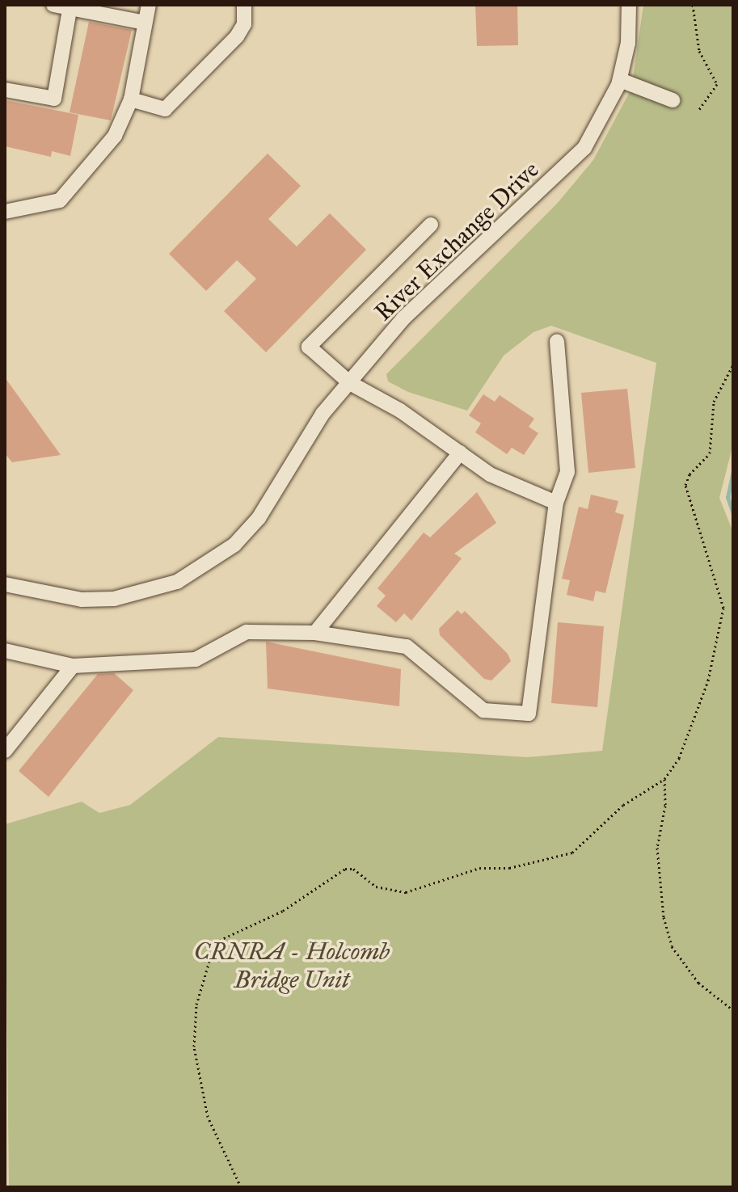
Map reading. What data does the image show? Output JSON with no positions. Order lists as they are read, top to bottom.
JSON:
{
  "streets": {
    "street": ["River Exchange Drive"]
  },
  "parks": ["CRNRA - Holcomb Bridge Unit"]
}
